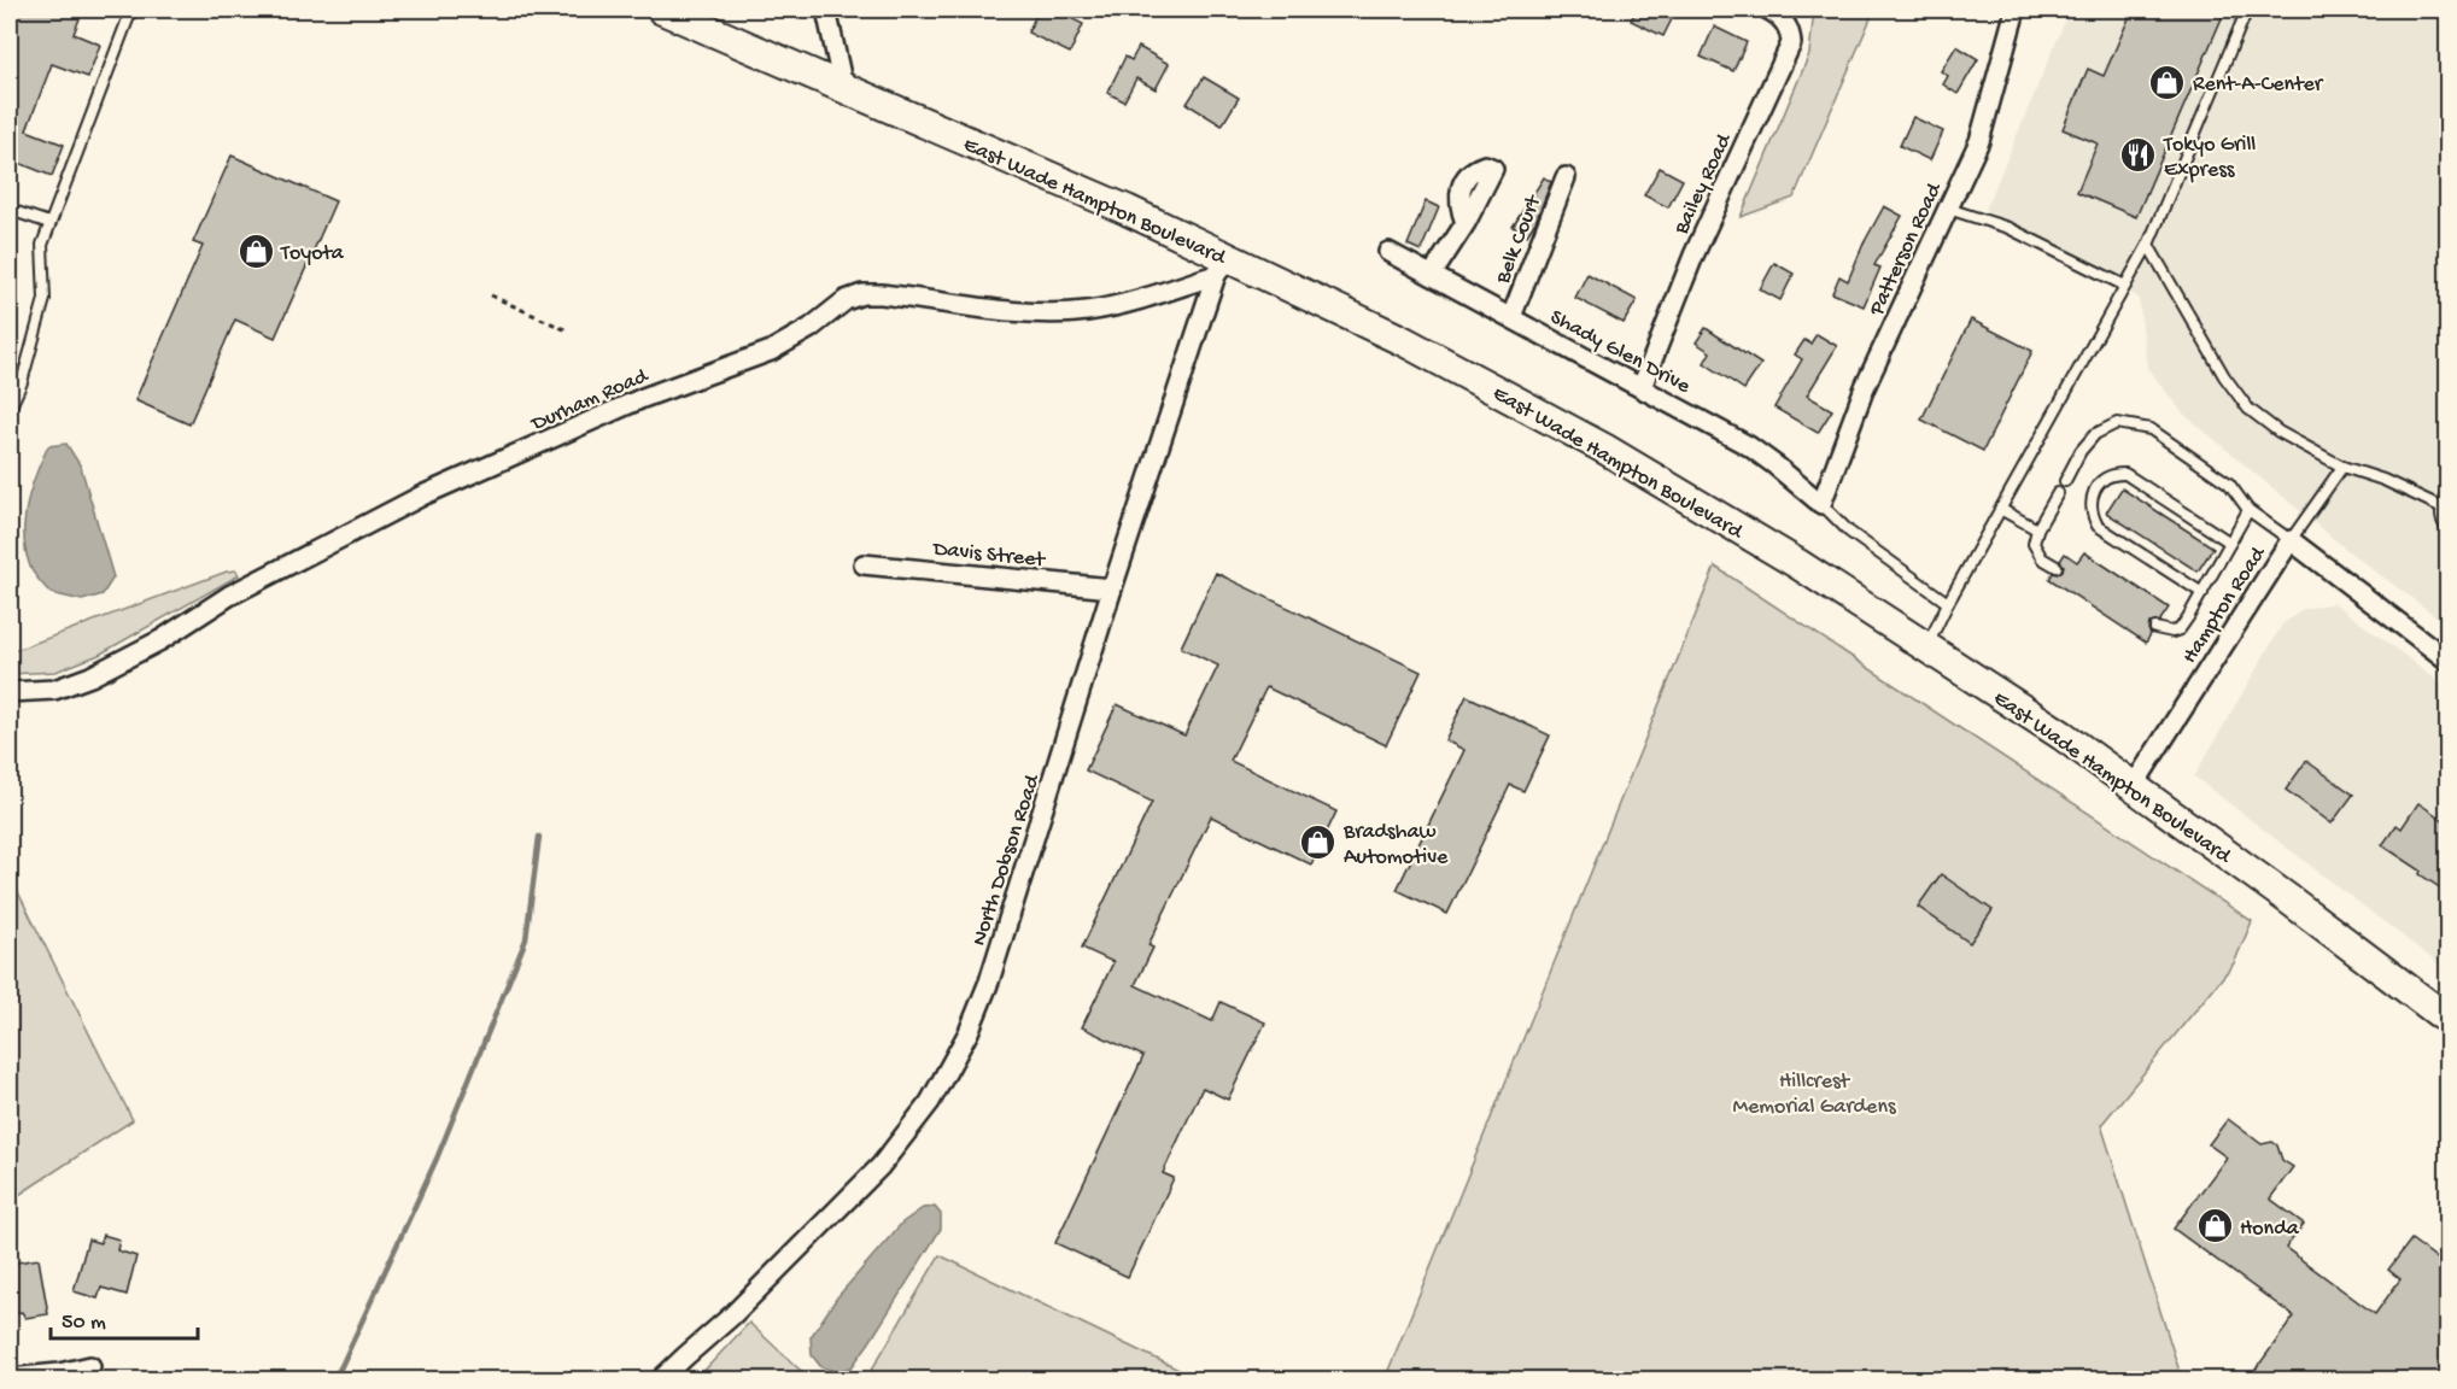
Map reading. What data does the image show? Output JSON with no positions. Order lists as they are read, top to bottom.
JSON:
{
  "streets": {
    "main road": ["East Wade Hampton Boulevard"],
    "street": [
      "Bailey Road",
      "Belk Court",
      "Patterson Road",
      "Shady Glen Drive",
      "Durham Road",
      "Davis Street",
      "Hampton Road",
      "North Dobson Road"
    ]
  },
  "crossings": [
    ["Bailey Road", "Shady Glen Drive"],
    ["East Wade Hampton Boulevard", "Durham Road"],
    ["East Wade Hampton Boulevard", "Hampton Road"],
    ["East Wade Hampton Boulevard", "North Dobson Road"],
    ["Belk Court", "Shady Glen Drive"],
    ["Patterson Road", "Shady Glen Drive"],
    ["Durham Road", "North Dobson Road"],
    ["Davis Street", "North Dobson Road"]
  ],
  "parks": ["Hillcrest Memorial Gardens"],
  "places": {
    "shop": [
      "Rent-A-Center",
      "Toyota",
      "Bradshaw Automotive",
      "Honda"
    ],
    "restaurant": ["Tokyo Grill Express"]
  },
  "scale_bar": "50 m"
}
